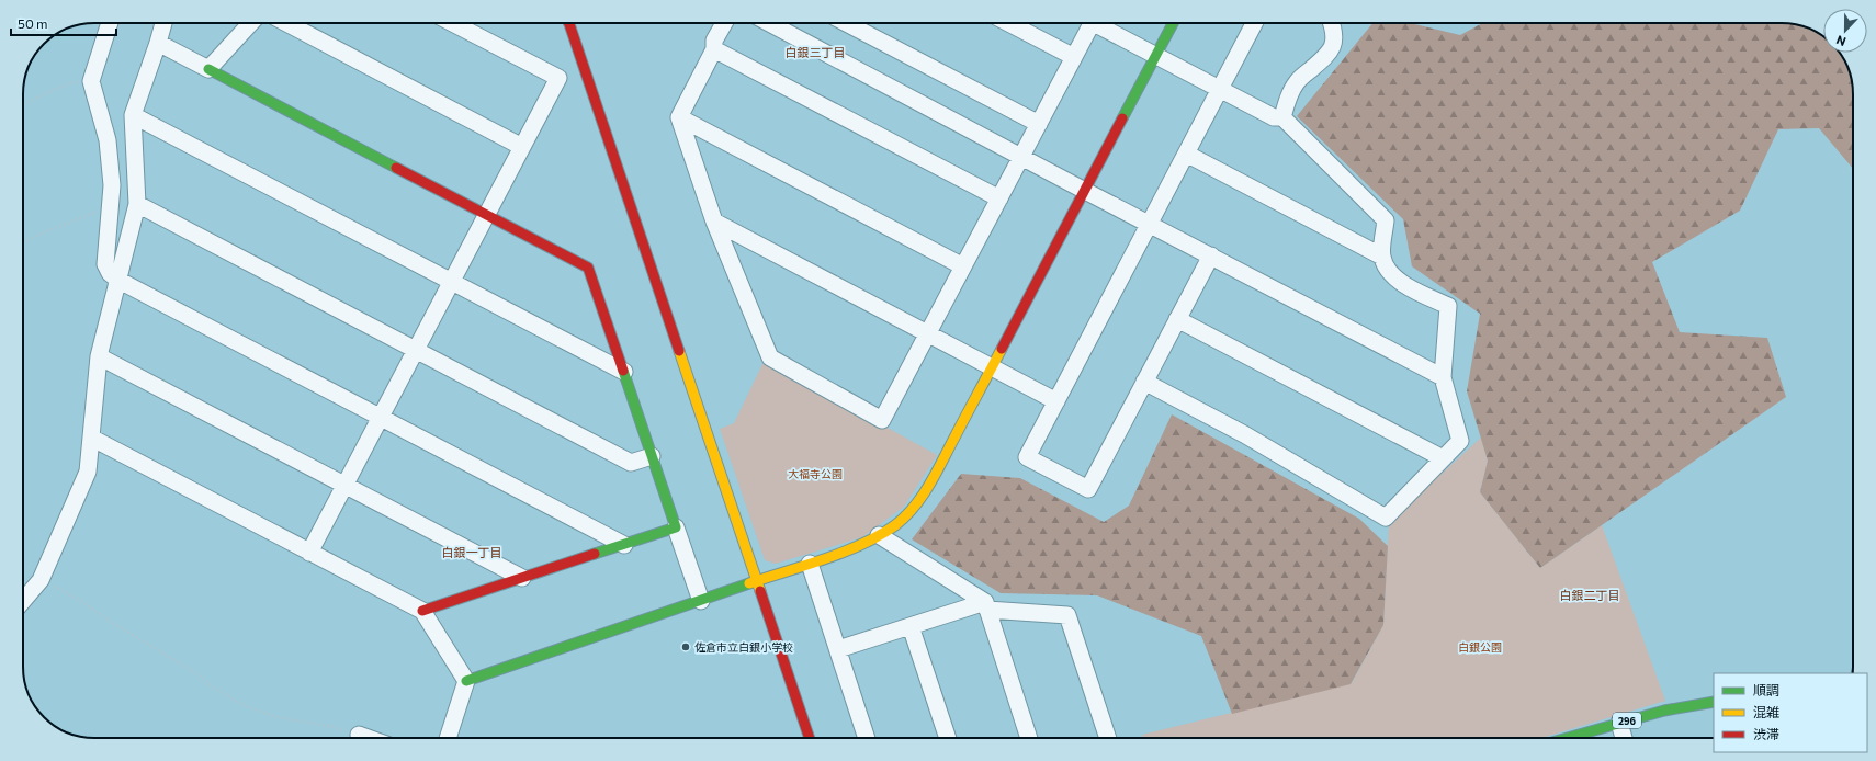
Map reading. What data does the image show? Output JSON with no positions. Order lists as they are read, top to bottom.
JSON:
{
  "streets": {
    "main road": ["296"]
  },
  "districts": ["白銀三丁目", "白銀一丁目", "白銀二丁目"],
  "parks": ["大福寺公園", "白銀公園"],
  "places": ["佐倉市立白銀小学校"],
  "legend": ["順調", "混雑", "渋滞"],
  "scale_bar": "50 m",
  "north": "bottom"
}
